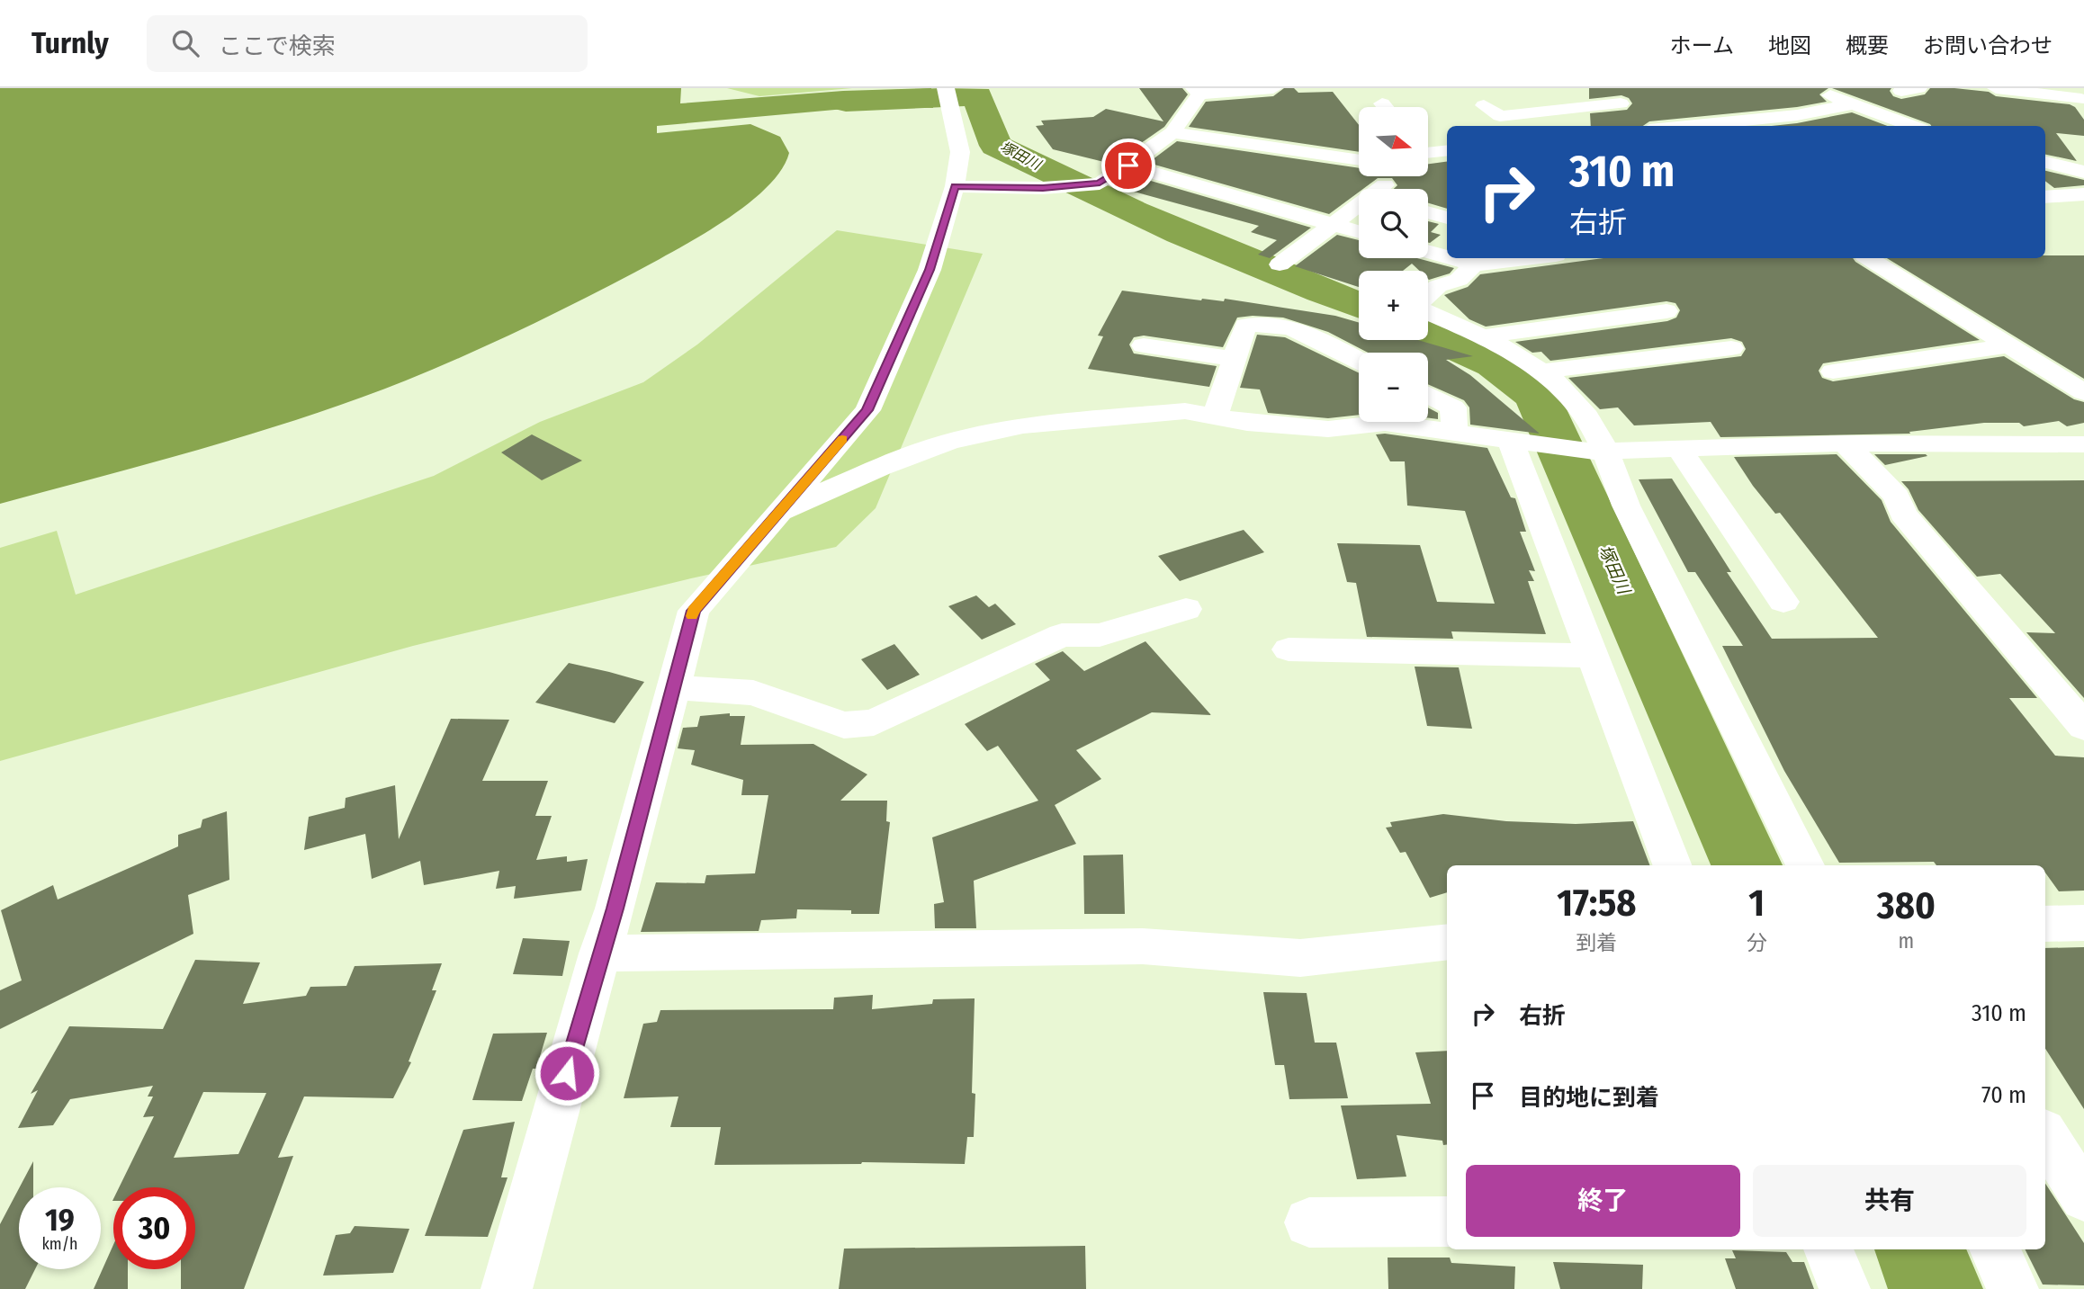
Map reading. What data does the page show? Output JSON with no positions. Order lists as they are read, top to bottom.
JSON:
{
  "water": ["塚田川"],
  "north": "right",
  "page": {
    "header": "Turnly",
    "search": "ここで検索",
    "nav": [
      "ホーム",
      "地図",
      "概要",
      "お問い合わせ"
    ],
    "map_buttons": ["+", "−"],
    "turn": ["310 m", "右折"],
    "eta": [
      "17:58",
      "到着",
      "1",
      "分",
      "380",
      "m"
    ],
    "list": [
      {
        "name": "右折",
        "value": "310 m"
      },
      {
        "name": "目的地に到着",
        "value": "70 m"
      }
    ],
    "buttons": ["終了", "共有"],
    "speed": "19 km/h",
    "limit": "30"
  }
}
